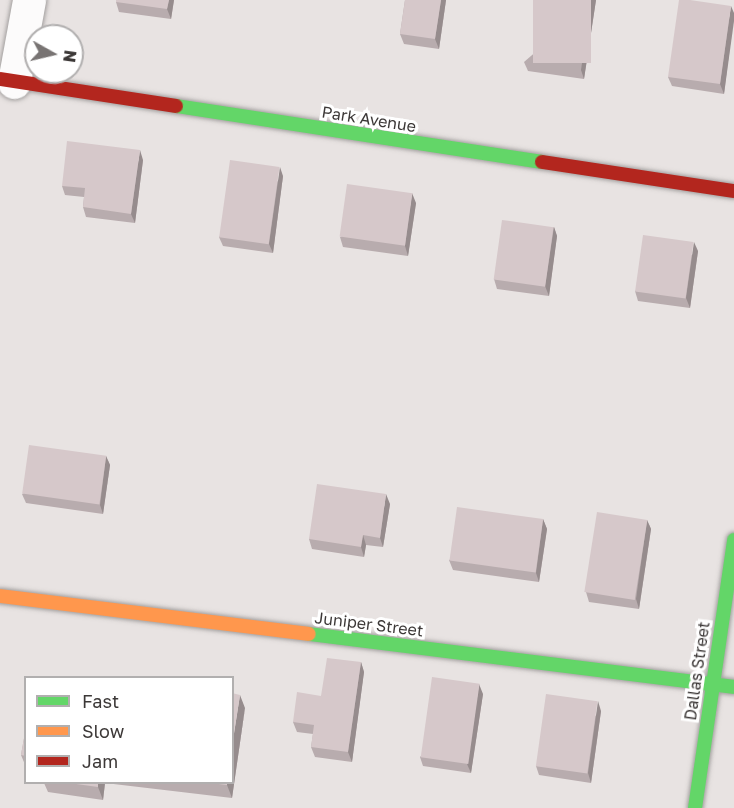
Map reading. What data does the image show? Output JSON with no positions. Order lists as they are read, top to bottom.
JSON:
{
  "streets": {
    "street": ["Park Avenue", "Juniper Street", "Dallas Street"]
  },
  "crossings": [
    ["Juniper Street", "Dallas Street"]
  ],
  "legend": ["Fast", "Slow", "Jam"],
  "north": "right"
}
